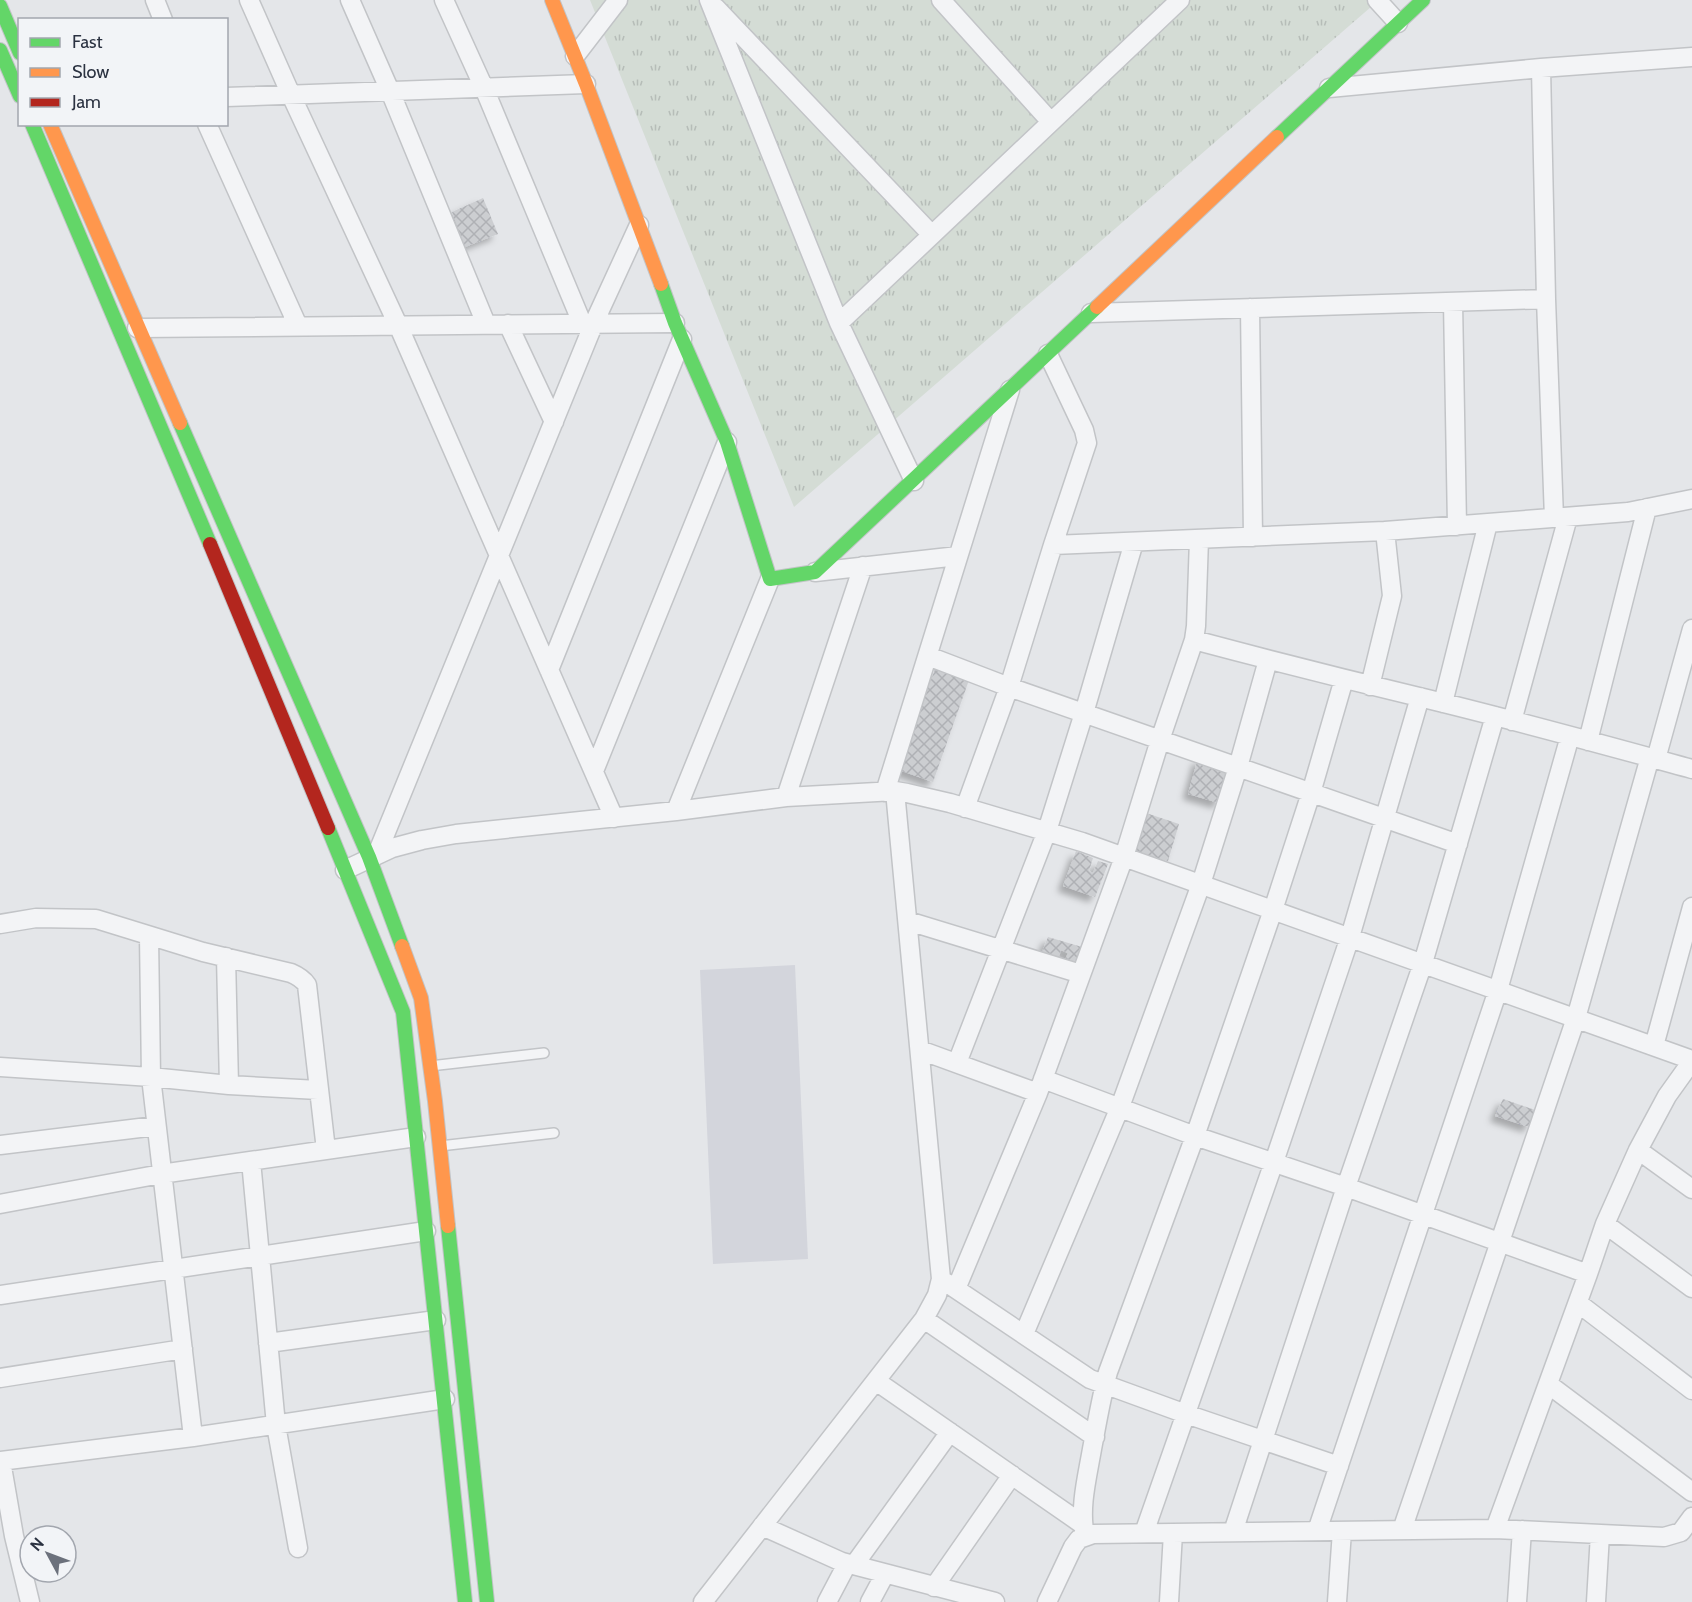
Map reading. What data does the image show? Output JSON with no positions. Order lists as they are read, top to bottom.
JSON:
{
  "legend": ["Fast", "Slow", "Jam"],
  "north": "top left"
}
